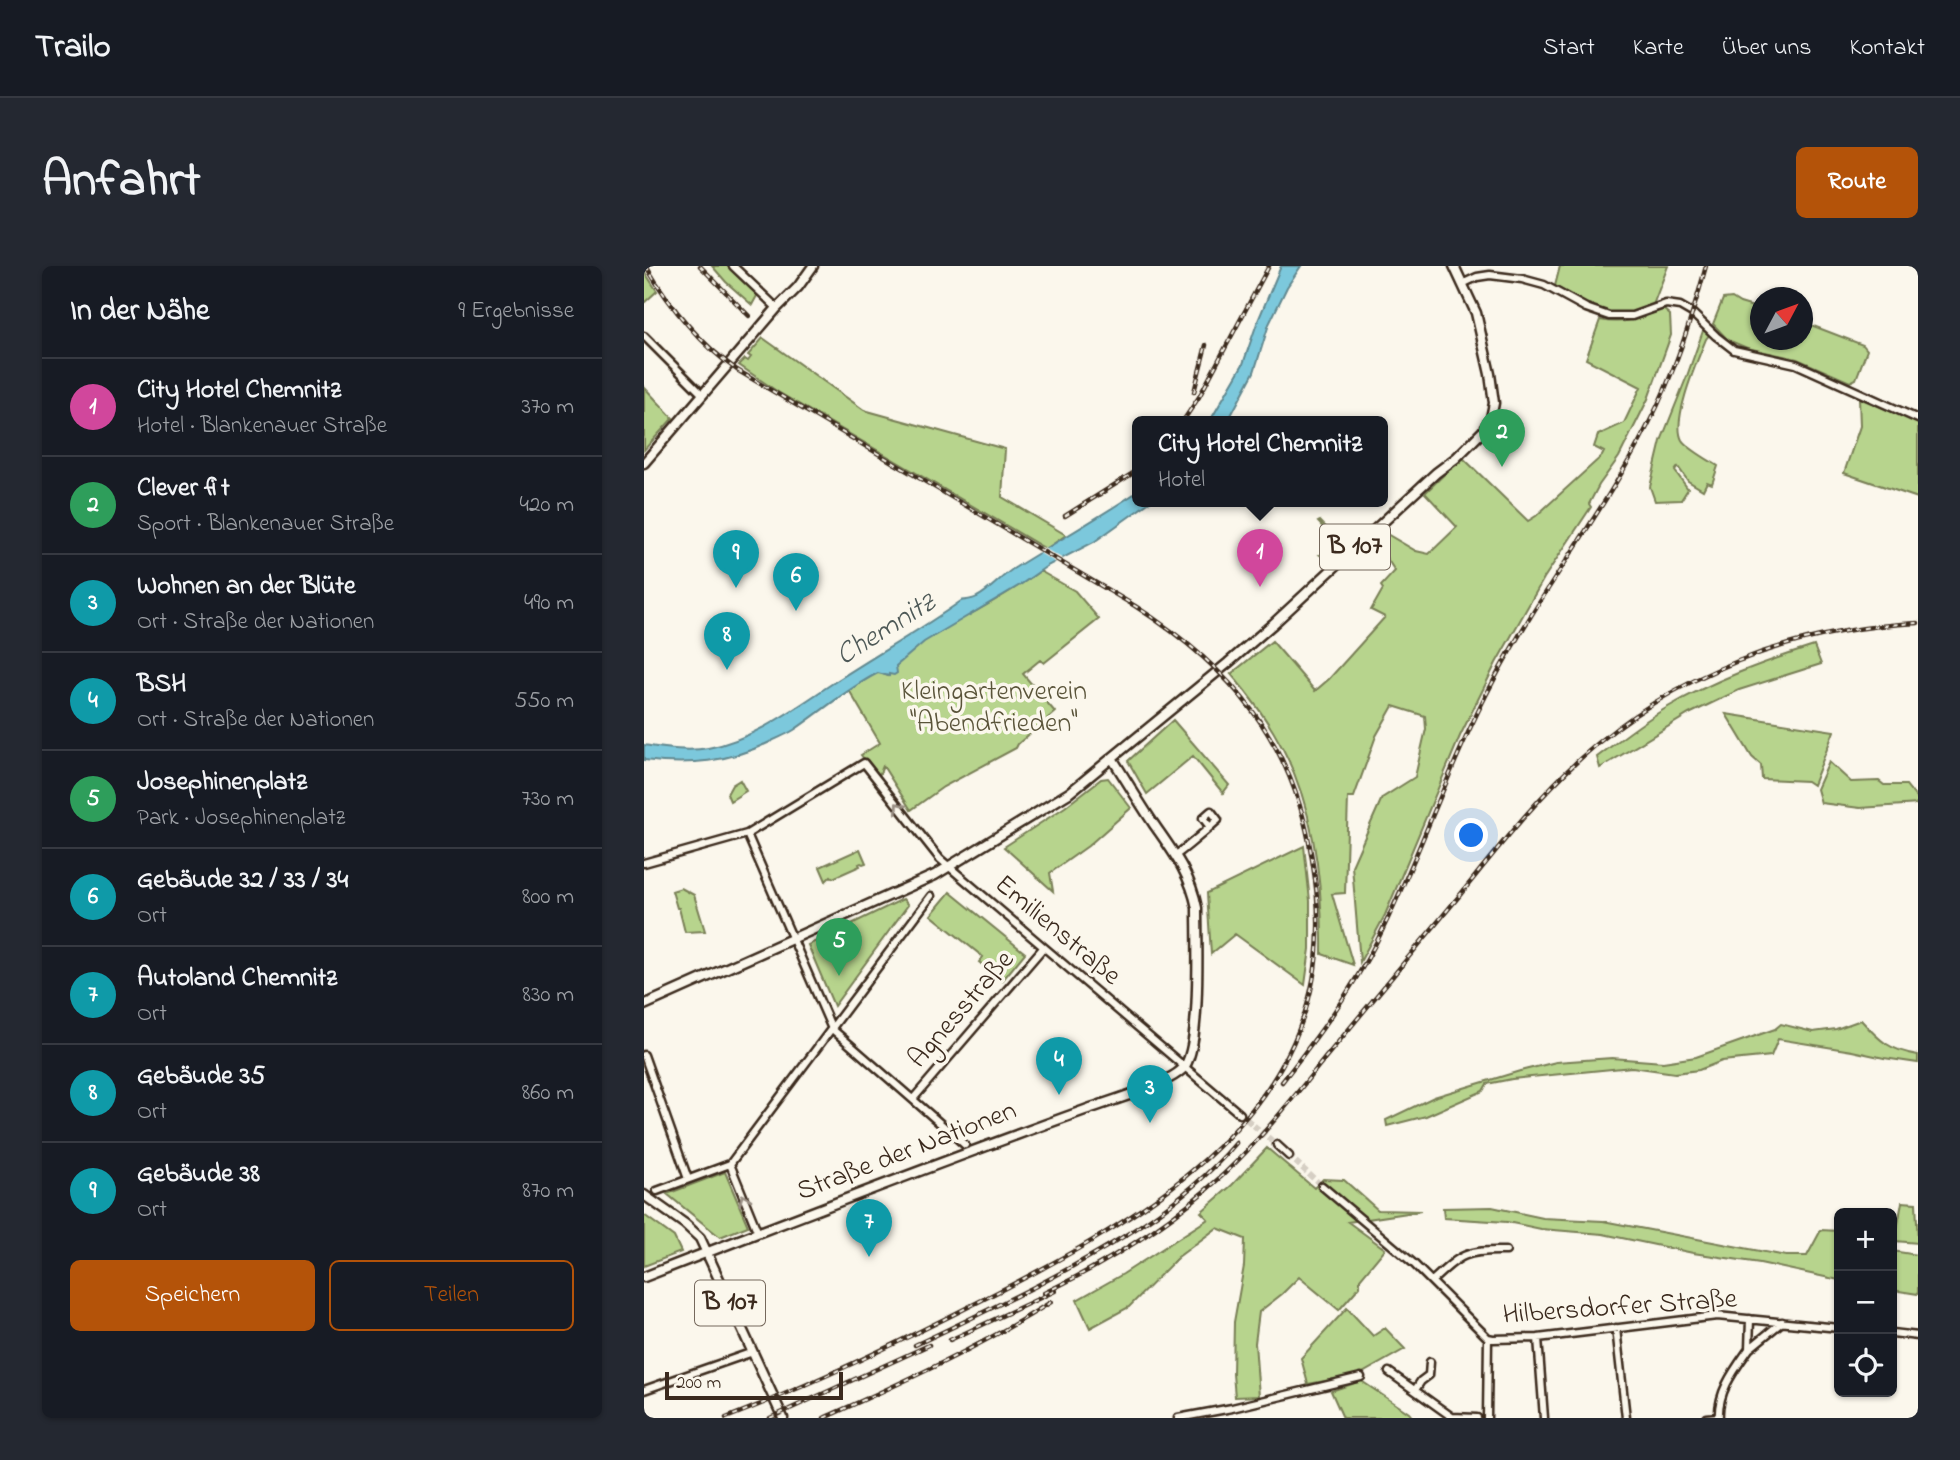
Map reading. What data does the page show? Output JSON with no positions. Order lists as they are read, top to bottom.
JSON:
{
  "streets": {
    "main road": ["B 107", "Straße der Nationen"],
    "street": ["Emilienstraße", "Agnesstraße", "Hilbersdorfer Straße"]
  },
  "crossings": [
    ["B 107", "Emilienstraße"],
    ["B 107", "Straße der Nationen"],
    ["Emilienstraße", "Agnesstraße"],
    ["Emilienstraße", "Straße der Nationen"]
  ],
  "water": ["Chemnitz"],
  "parks": ["Kleingartenverein \"Abendfrieden\""],
  "scale_bar": "200 m",
  "north": "top right",
  "page": {
    "header": "Trailo",
    "nav": [
      "Start",
      "Karte",
      "Über uns",
      "Kontakt"
    ],
    "title": "Anfahrt",
    "buttons": [
      "Route",
      ["Speichern", "Teilen"]
    ],
    "heading": ["In der Nähe", "9 Ergebnisse"],
    "list": [
      {
        "mark": "1",
        "name": "City Hotel Chemnitz",
        "note": "Hotel · Blankenauer Straße",
        "value": "370 m"
      },
      {
        "mark": "2",
        "name": "Clever fit",
        "note": "Sport · Blankenauer Straße",
        "value": "420 m"
      },
      {
        "mark": "3",
        "name": "Wohnen an der Blüte",
        "note": "Ort · Straße der Nationen",
        "value": "490 m"
      },
      {
        "mark": "4",
        "name": "BSH",
        "note": "Ort · Straße der Nationen",
        "value": "550 m"
      },
      {
        "mark": "5",
        "name": "Josephinenplatz",
        "note": "Park · Josephinenplatz",
        "value": "730 m"
      },
      {
        "mark": "6",
        "name": "Gebäude 32 / 33 / 34",
        "note": "Ort",
        "value": "800 m"
      },
      {
        "mark": "7",
        "name": "Autoland Chemnitz",
        "note": "Ort",
        "value": "830 m"
      },
      {
        "mark": "8",
        "name": "Gebäude 35",
        "note": "Ort",
        "value": "860 m"
      },
      {
        "mark": "9",
        "name": "Gebäude 38",
        "note": "Ort",
        "value": "870 m"
      }
    ],
    "pins": [
      "2",
      "1",
      "9",
      "6",
      "8",
      "5",
      "4",
      "3",
      "7"
    ],
    "popup": ["City Hotel Chemnitz", "Hotel"],
    "map_buttons": ["+", "−"],
    "scale": "200 m"
  }
}
